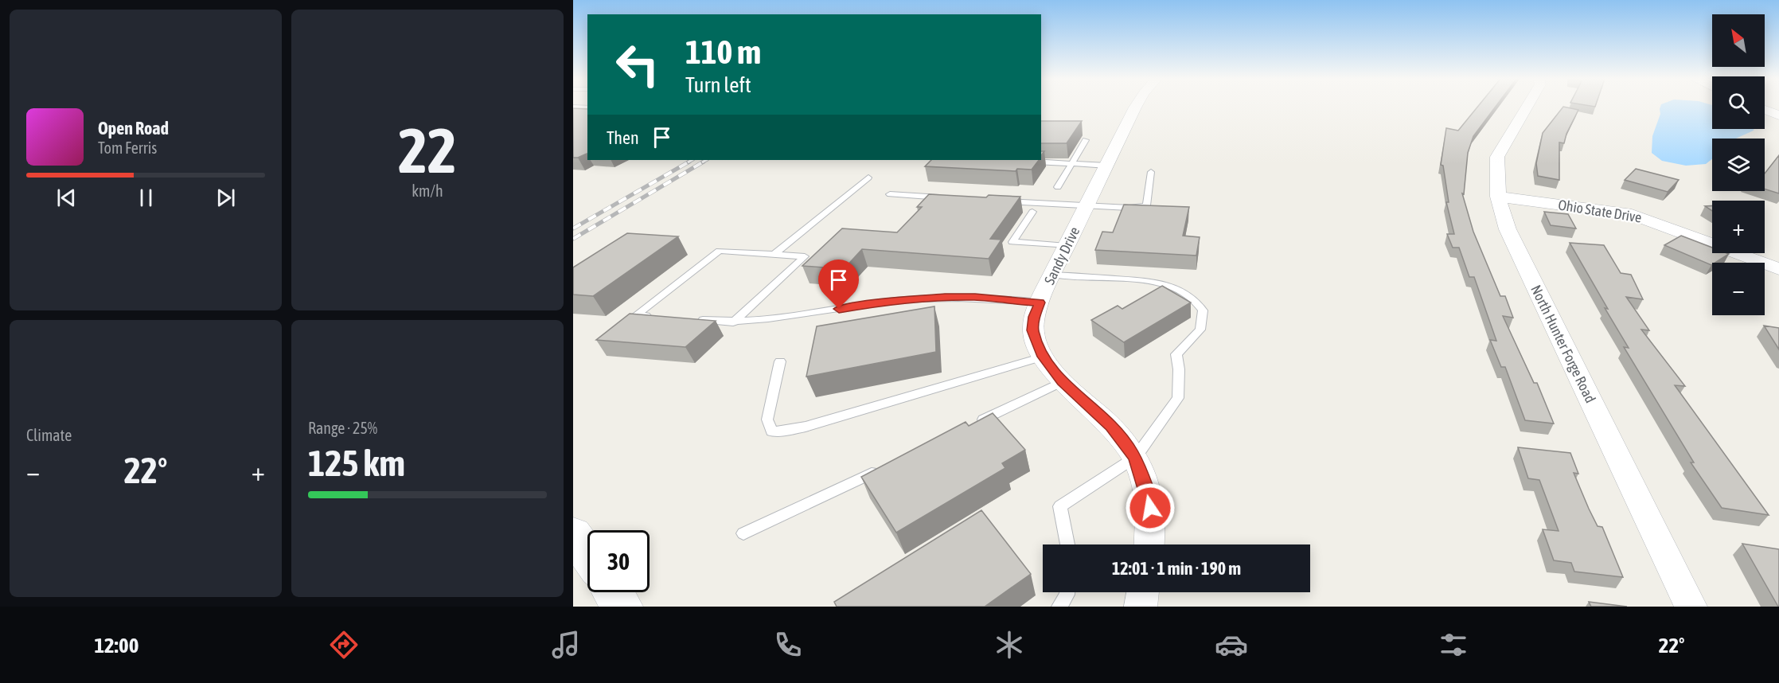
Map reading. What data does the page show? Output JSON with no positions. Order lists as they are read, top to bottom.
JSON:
{
  "streets": {
    "street": ["Ohio State Drive", "Sandy Drive", "North Hunter Forge Road"]
  },
  "crossings": [
    ["Ohio State Drive", "North Hunter Forge Road"]
  ],
  "north": "top left",
  "page": {
    "tile": [
      ["22", "km/h"],
      "Climate",
      ["Range · 25%", "125 km"]
    ],
    "map_buttons": ["+", "−"],
    "turn": ["110 m", "Turn left"],
    "song": ["Open Road", "Tom Ferris"],
    "then": "Then",
    "heat": ["−", "22°", "+"],
    "limit": "30",
    "trip": "12:01 · 1 min · 190 m",
    "tabs": ["12:00", "22°"]
  }
}
